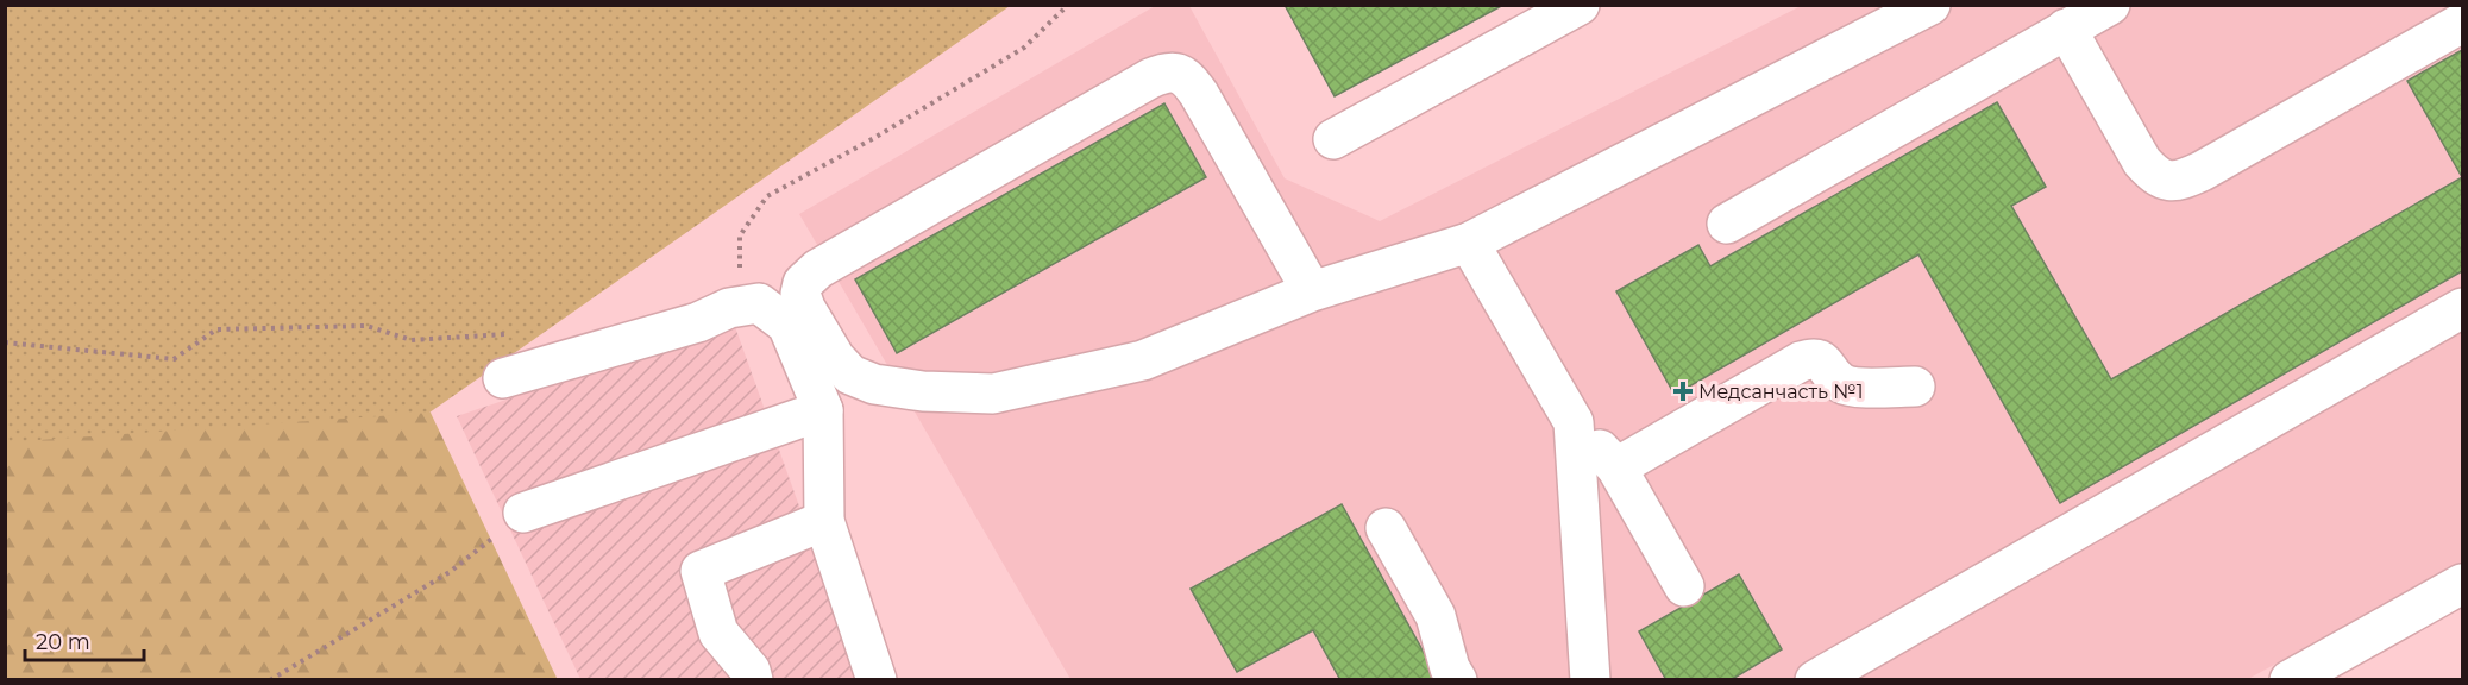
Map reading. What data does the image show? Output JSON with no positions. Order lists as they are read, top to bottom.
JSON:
{
  "places": {
    "health": ["Медсанчасть №1"]
  },
  "scale_bar": "20 m"
}
